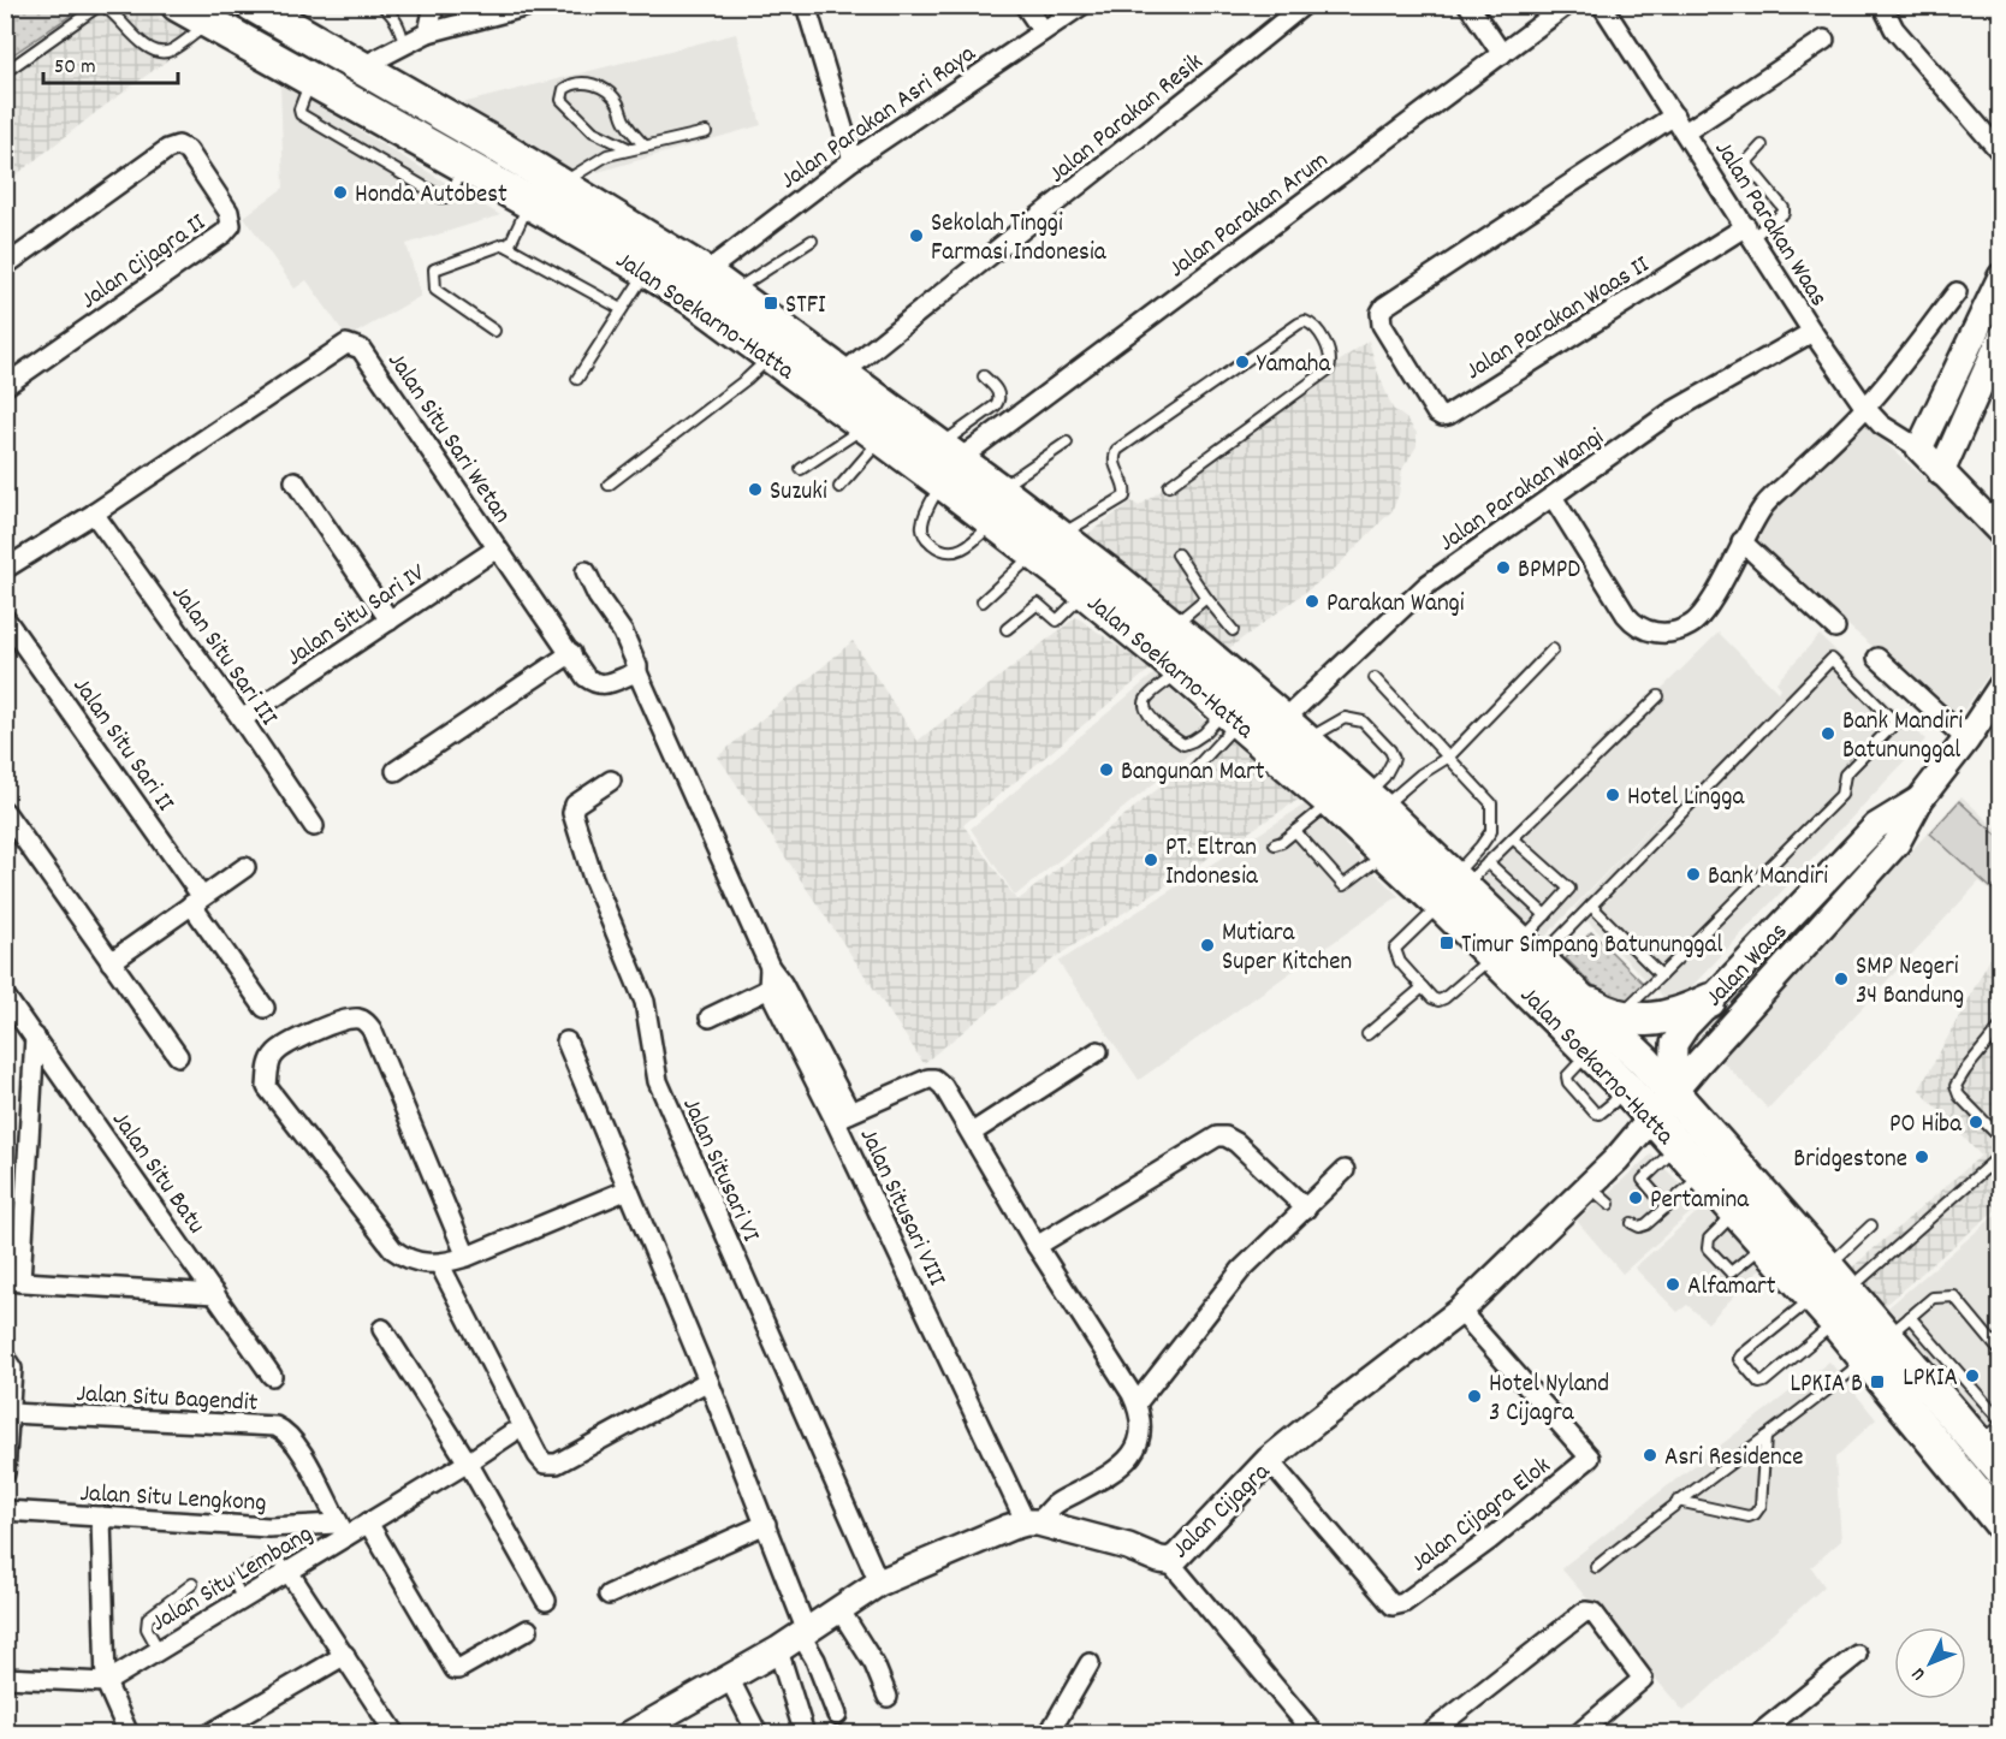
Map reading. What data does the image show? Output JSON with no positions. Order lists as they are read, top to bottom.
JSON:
{
  "streets": {
    "highway": ["Jalan Soekarno-Hatta"],
    "street": [
      "Jalan Parakan Asri Raya",
      "Jalan Parakan Resik",
      "Jalan Parakan Arum",
      "Jalan Parakan Waas",
      "Jalan Cijagra II",
      "Jalan Parakan Waas II",
      "Jalan Situ Sari Wetan",
      "Jalan Parakan Wangi",
      "Jalan Situ Sari IV",
      "Jalan Situ Sari III",
      "Jalan Situ Sari II",
      "Jalan Waas",
      "Jalan Situsari VI",
      "Jalan Situ Batu",
      "Jalan Situsari VIII",
      "Jalan Situ Bagendit",
      "Jalan Situ Lengkong",
      "Jalan Cijagra",
      "Jalan Cijagra Elok",
      "Jalan Situ Lembang"
    ]
  },
  "crossings": [
    ["Jalan Parakan Asri Raya", "Jalan Soekarno-Hatta"],
    ["Jalan Parakan Resik", "Jalan Soekarno-Hatta"],
    ["Jalan Parakan Arum", "Jalan Soekarno-Hatta"],
    ["Jalan Parakan Waas", "Jalan Parakan Waas II"],
    ["Jalan Parakan Waas", "Jalan Parakan Wangi"],
    ["Jalan Soekarno-Hatta", "Jalan Parakan Wangi"],
    ["Jalan Soekarno-Hatta", "Jalan Waas"],
    ["Jalan Soekarno-Hatta", "Jalan Cijagra"],
    ["Jalan Situ Sari Wetan", "Jalan Situ Sari IV"],
    ["Jalan Situ Sari Wetan", "Jalan Situ Sari III"],
    ["Jalan Situ Sari IV", "Jalan Situ Sari III"],
    ["Jalan Waas", "Jalan Cijagra"],
    ["Jalan Situsari VIII", "Jalan Cijagra"],
    ["Jalan Situ Bagendit", "Jalan Situ Lengkong"],
    ["Jalan Situ Bagendit", "Jalan Situ Lembang"],
    ["Jalan Situ Lengkong", "Jalan Situ Lembang"],
    ["Jalan Cijagra", "Jalan Cijagra Elok"]
  ],
  "places": {
    "other": [
      "Honda Autobest",
      "Sekolah Tinggi Farmasi Indonesia",
      "Yamaha",
      "Suzuki",
      "BPMPD",
      "Parakan Wangi",
      "Bank Mandiri Batununggal",
      "Bangunan Mart",
      "Hotel Lingga",
      "PT. Eltran Indonesia",
      "Bank Mandiri",
      "Mutiara Super Kitchen",
      "SMP Negeri 34 Bandung",
      "PO Hiba",
      "Bridgestone",
      "Pertamina",
      "Alfamart",
      "LPKIA",
      "Hotel Nyland 3 Cijagra",
      "Asri Residence"
    ],
    "transit": ["STFI", "Timur Simpang Batununggal", "LPKIA B"]
  },
  "scale_bar": "50 m",
  "north": "bottom left"
}
